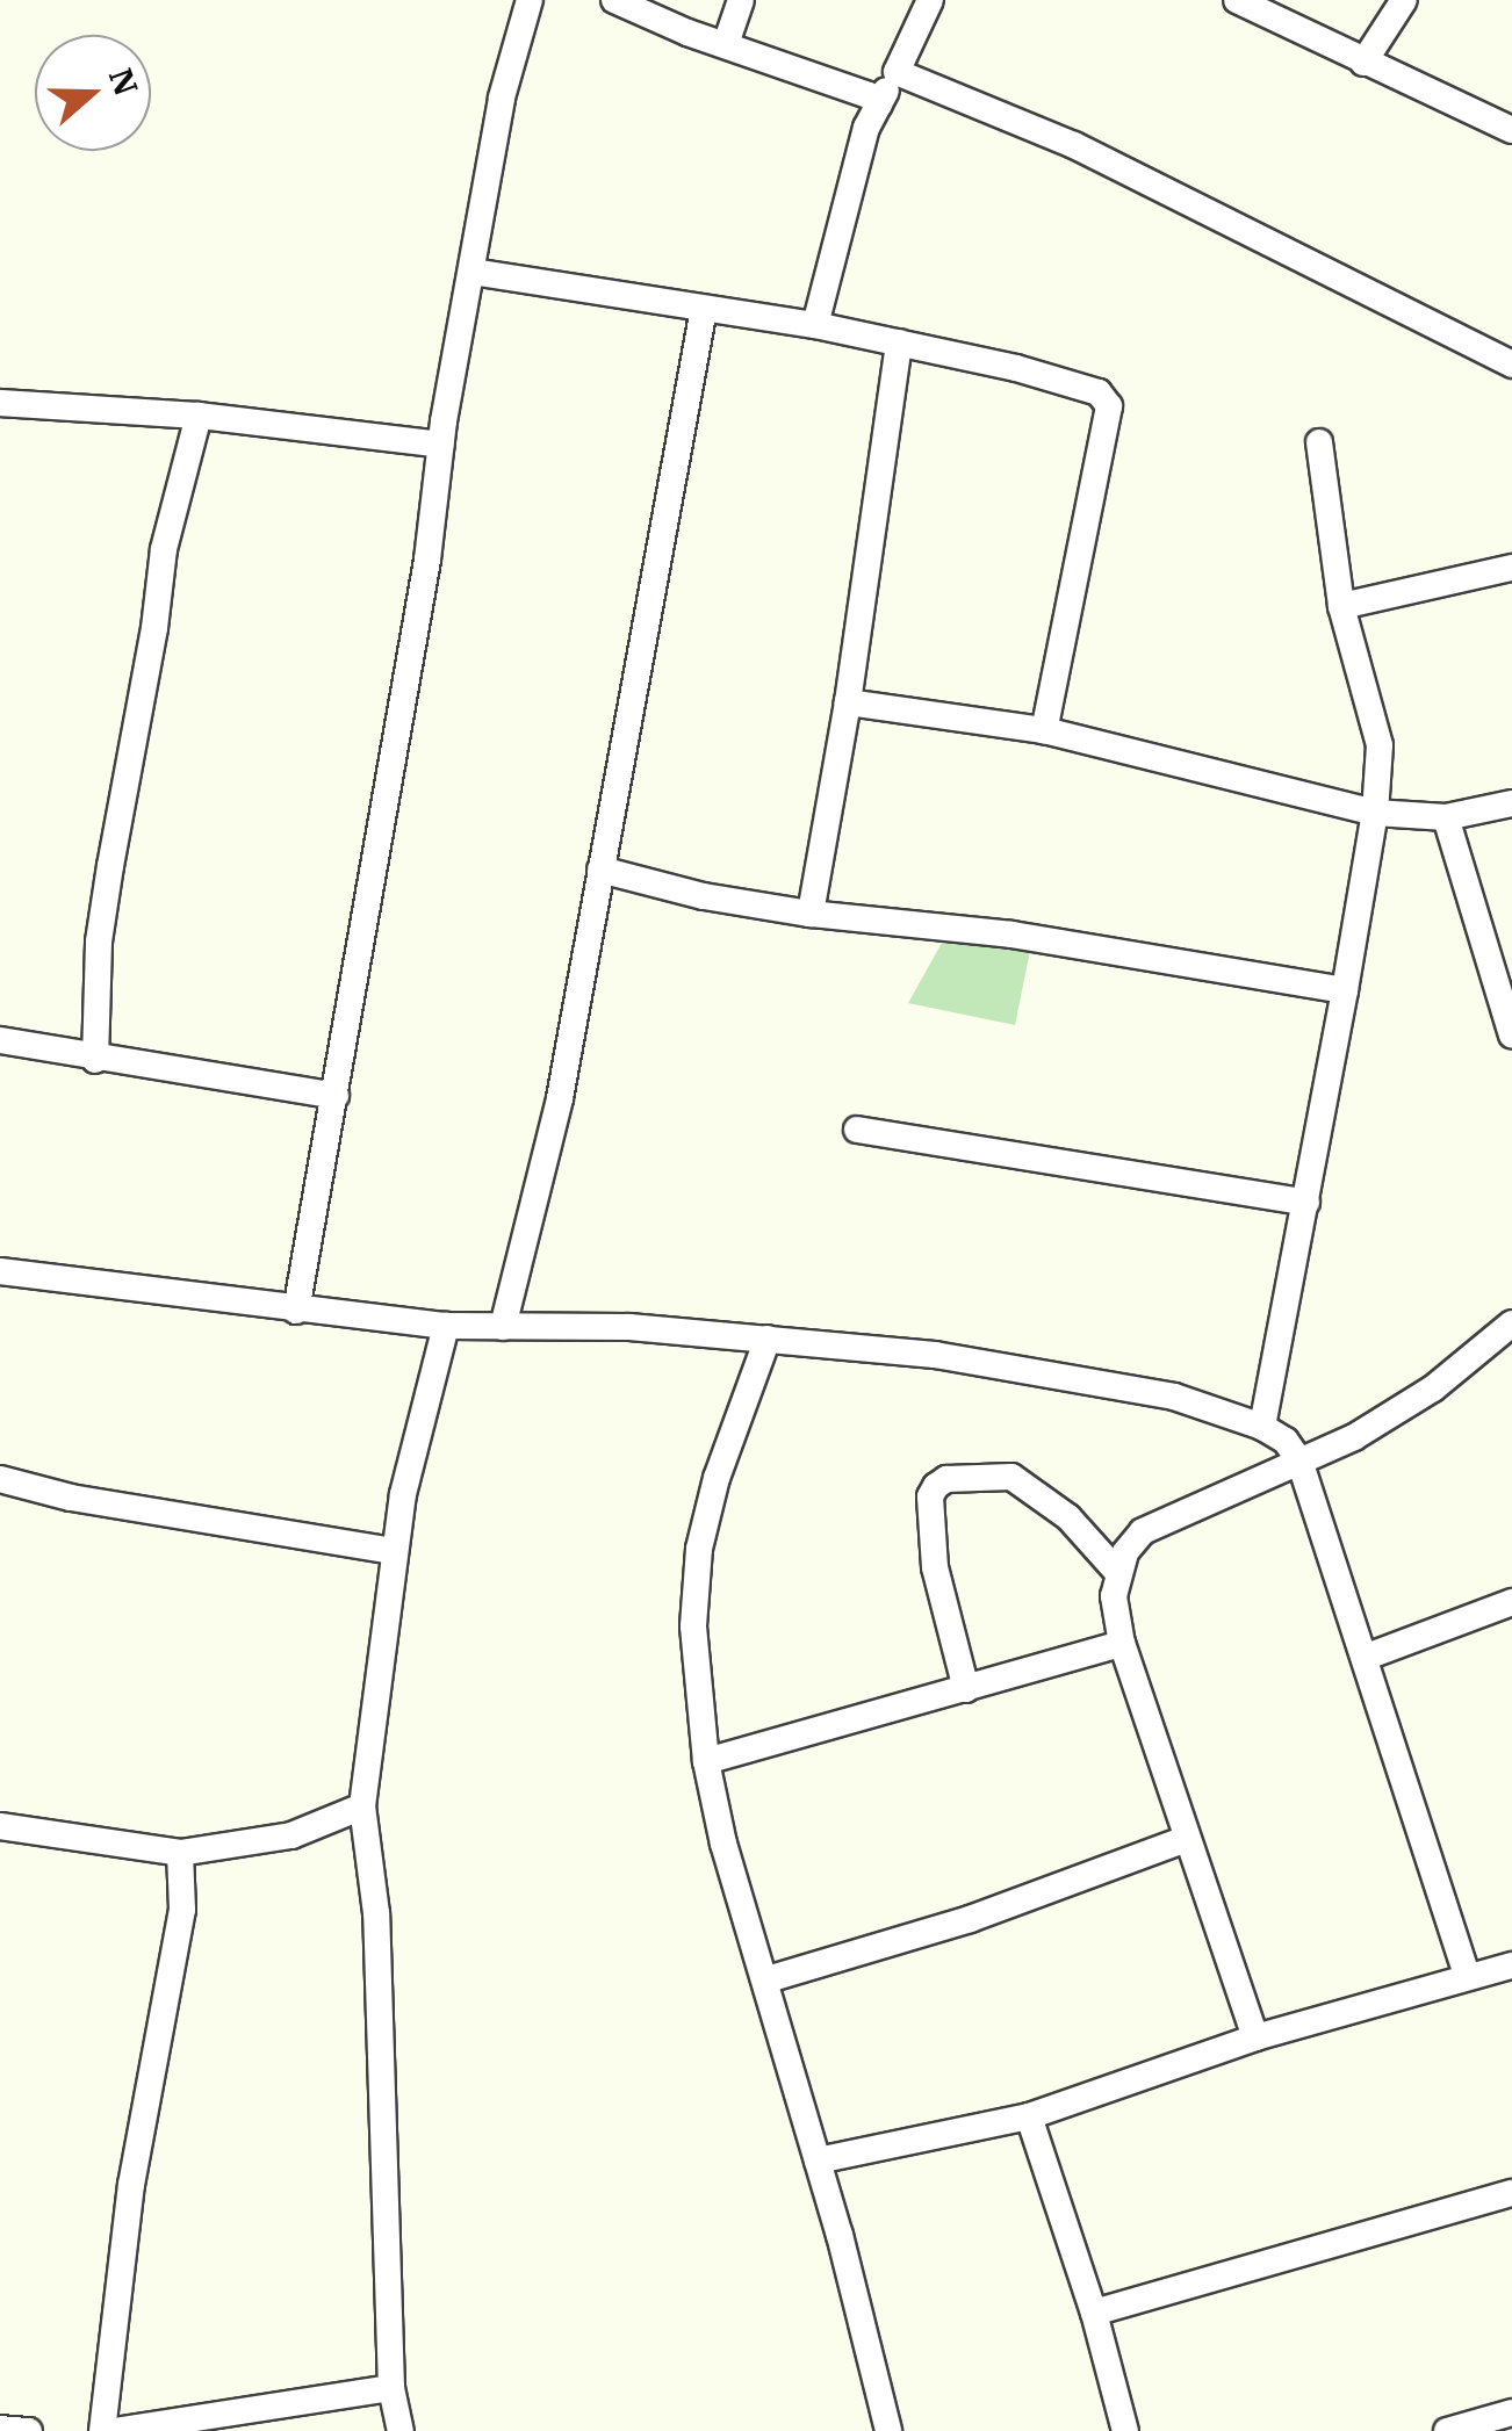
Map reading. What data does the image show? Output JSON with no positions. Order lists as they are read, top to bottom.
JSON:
{
  "north": "right"
}
